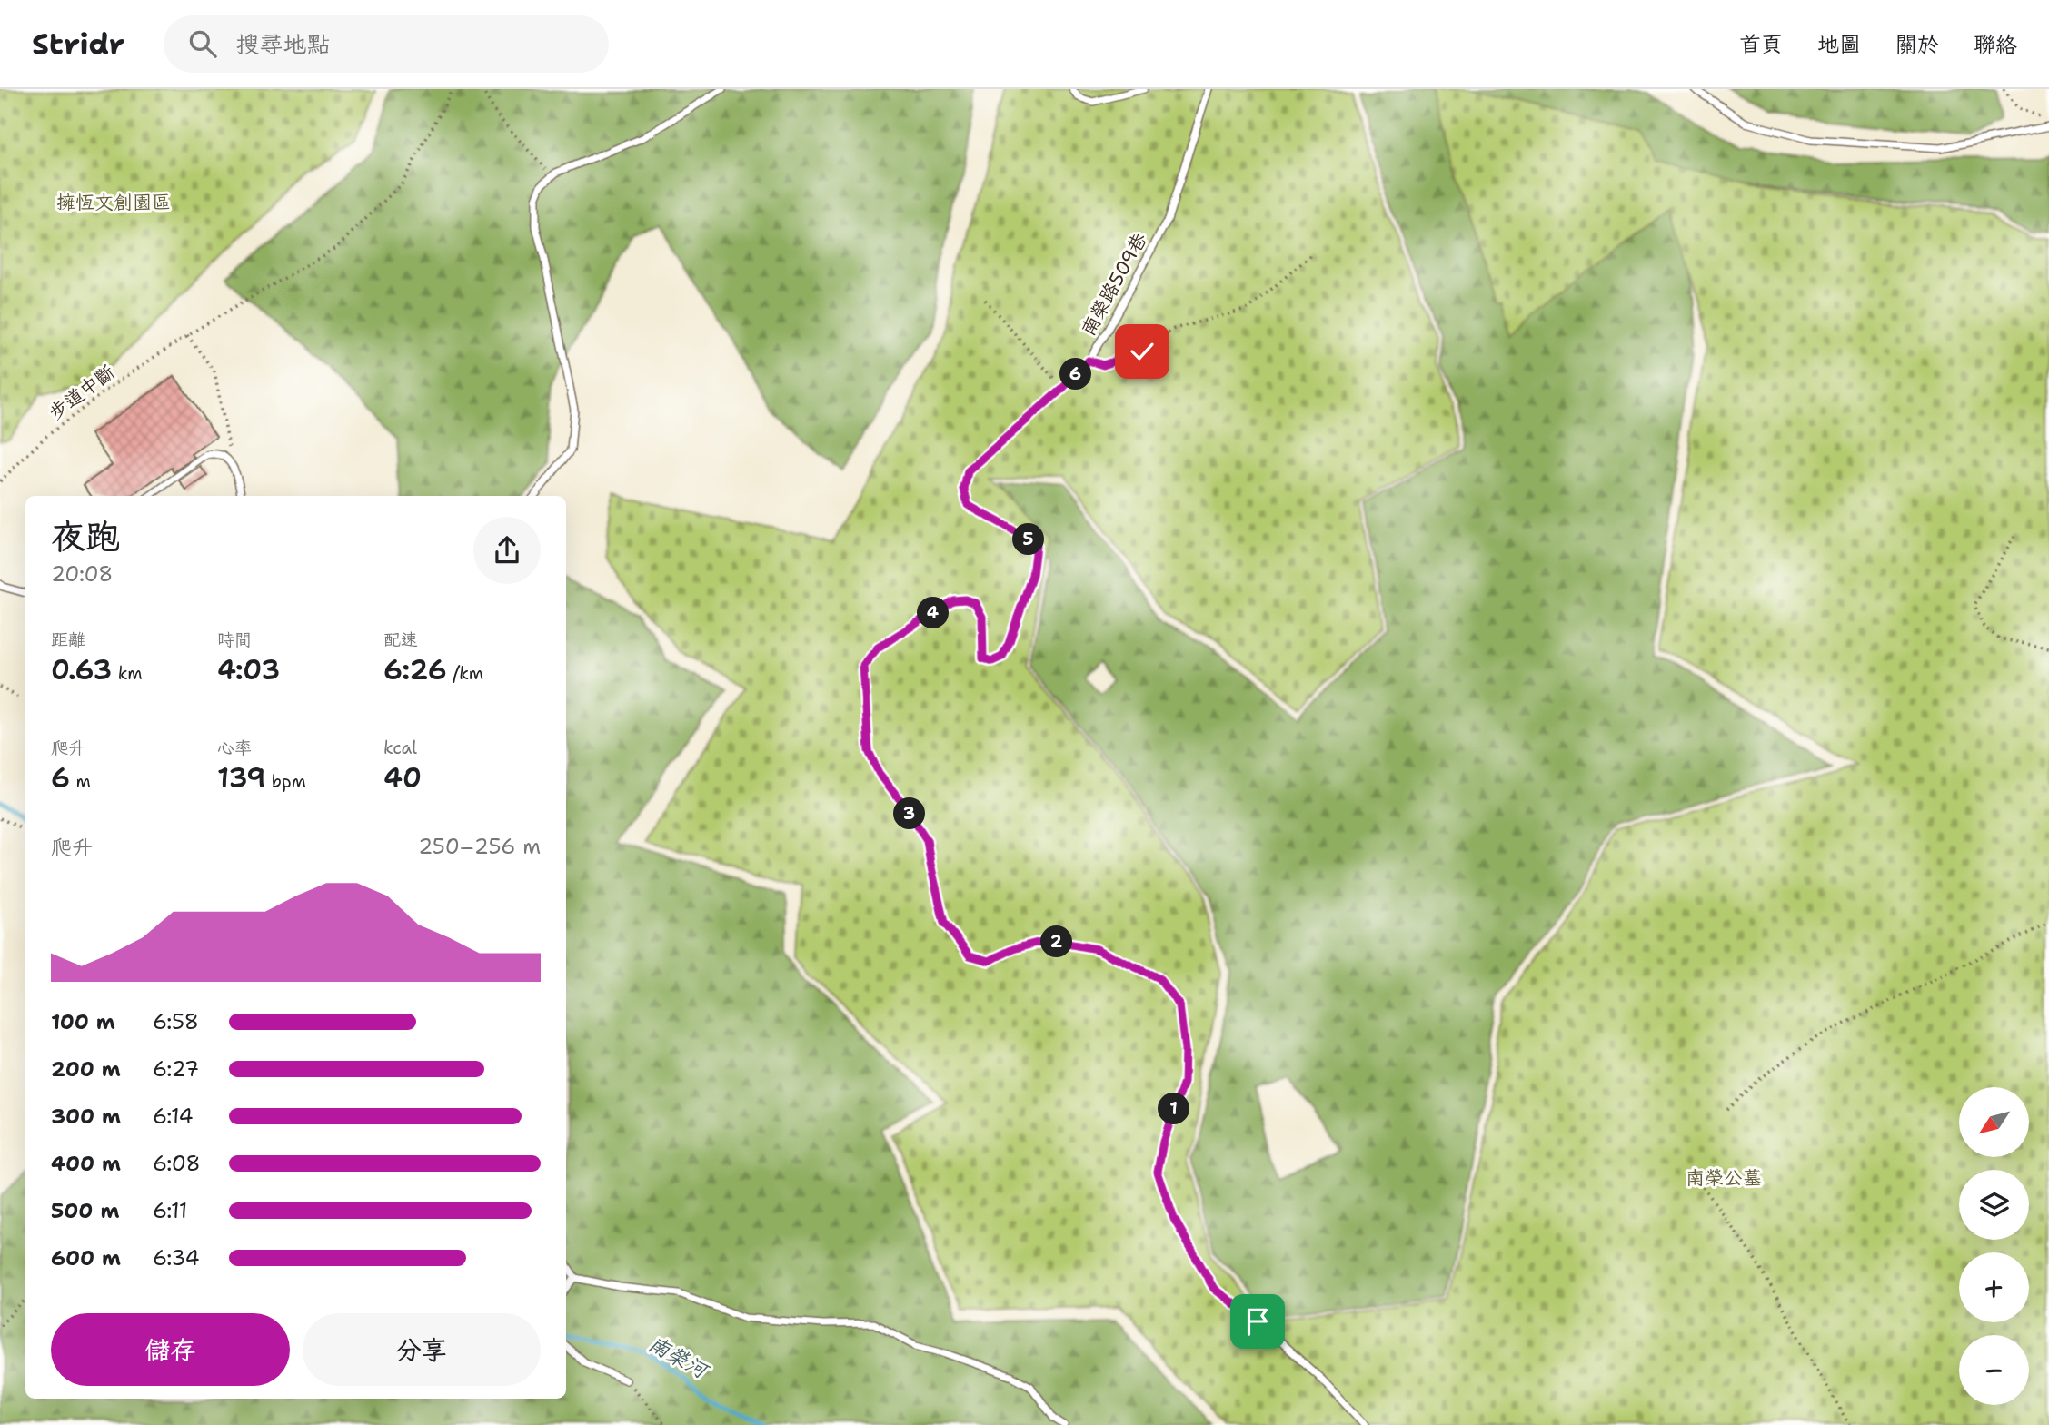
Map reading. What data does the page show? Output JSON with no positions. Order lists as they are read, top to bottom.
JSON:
{
  "streets": {
    "lane": ["南榮路509巷"],
    "path": ["步道中斷"]
  },
  "water": ["南榮河"],
  "parks": ["擁恆文創園區", "南榮公墓"],
  "north": "bottom left",
  "page": {
    "header": "Stridr",
    "search": "搜尋地點",
    "nav": [
      "首頁",
      "地圖",
      "關於",
      "聯絡"
    ],
    "pins": [
      "6",
      "5",
      "4",
      "3",
      "2",
      "1"
    ],
    "heading": ["夜跑", "20:08"],
    "stats": [
      ["距離", "0.63 km"],
      ["時間", "4:03"],
      ["配速", "6:26 /km"],
      ["爬升", "6 m"],
      ["心率", "139 bpm"],
      ["kcal", "40"]
    ],
    "chart": ["爬升", "250–256 m"],
    "list": [
      {
        "name": "100 m",
        "note": "6:58"
      },
      {
        "name": "200 m",
        "note": "6:27"
      },
      {
        "name": "300 m",
        "note": "6:14"
      },
      {
        "name": "400 m",
        "note": "6:08"
      },
      {
        "name": "500 m",
        "note": "6:11"
      },
      {
        "name": "600 m",
        "note": "6:34"
      }
    ],
    "map_buttons": ["+", "−"],
    "buttons": ["儲存", "分享"]
  }
}
